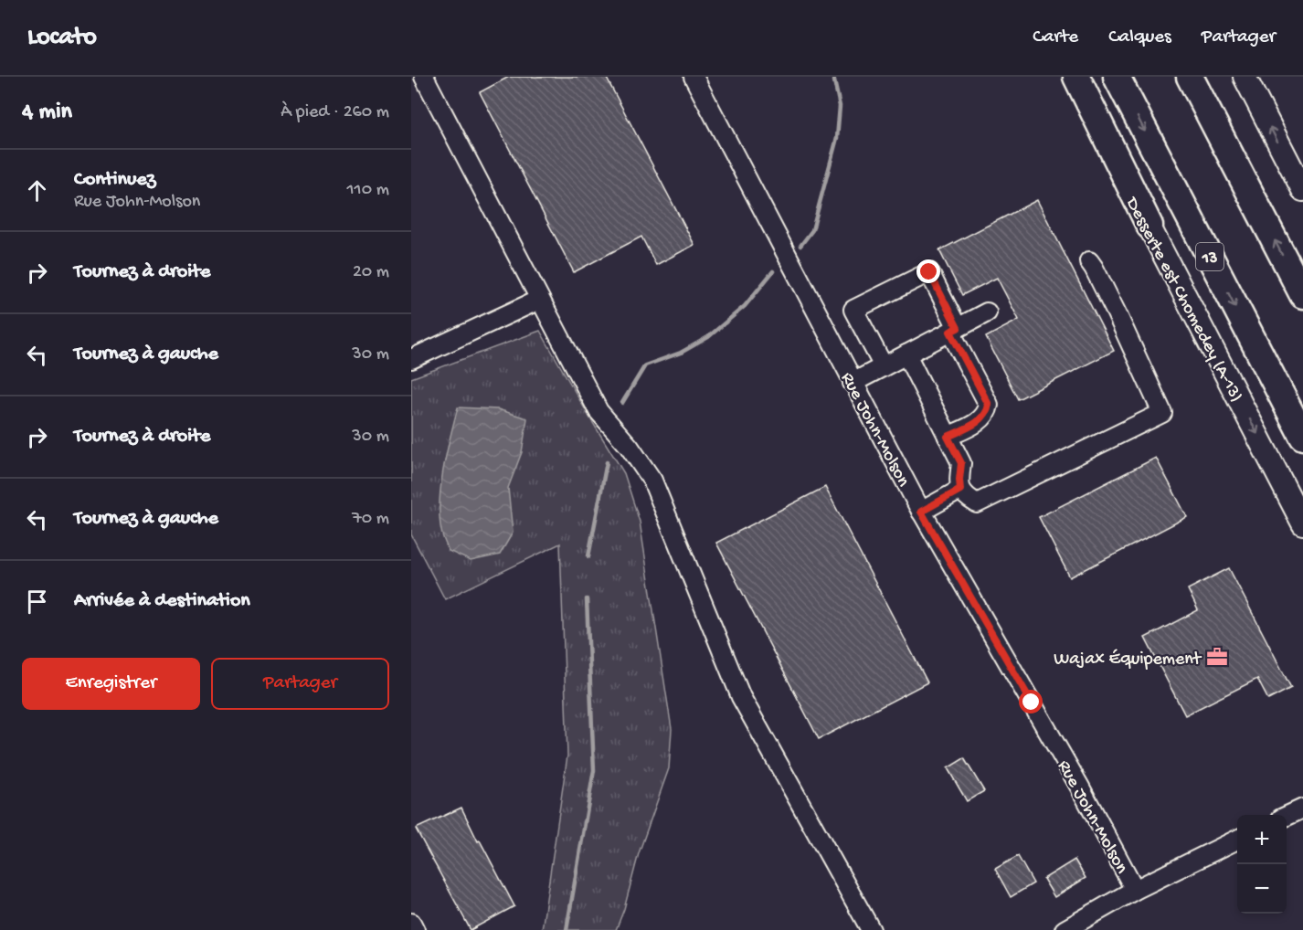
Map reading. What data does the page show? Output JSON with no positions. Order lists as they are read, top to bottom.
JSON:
{
  "streets": {
    "highway": ["13"],
    "main road": ["Desserte est Chomedey (A-13)"],
    "street": ["Rue John-Molson"]
  },
  "one_way": ["Desserte est Chomedey (A-13)"],
  "places": {
    "office": ["Wajax Équipement"]
  },
  "page": {
    "header": "Locato",
    "nav": ["Carte", "Calques", "Partager"],
    "heading": ["4 min", "À pied · 260 m"],
    "list": [
      ["Continuez", "Rue John-Molson", "110 m"],
      ["Tournez à droite", "20 m"],
      ["Tournez à gauche", "30 m"],
      ["Tournez à droite", "30 m"],
      ["Tournez à gauche", "70 m"],
      "Arrivée à destination"
    ],
    "buttons": ["Enregistrer", "Partager"],
    "map_buttons": ["+", "−"]
  }
}
